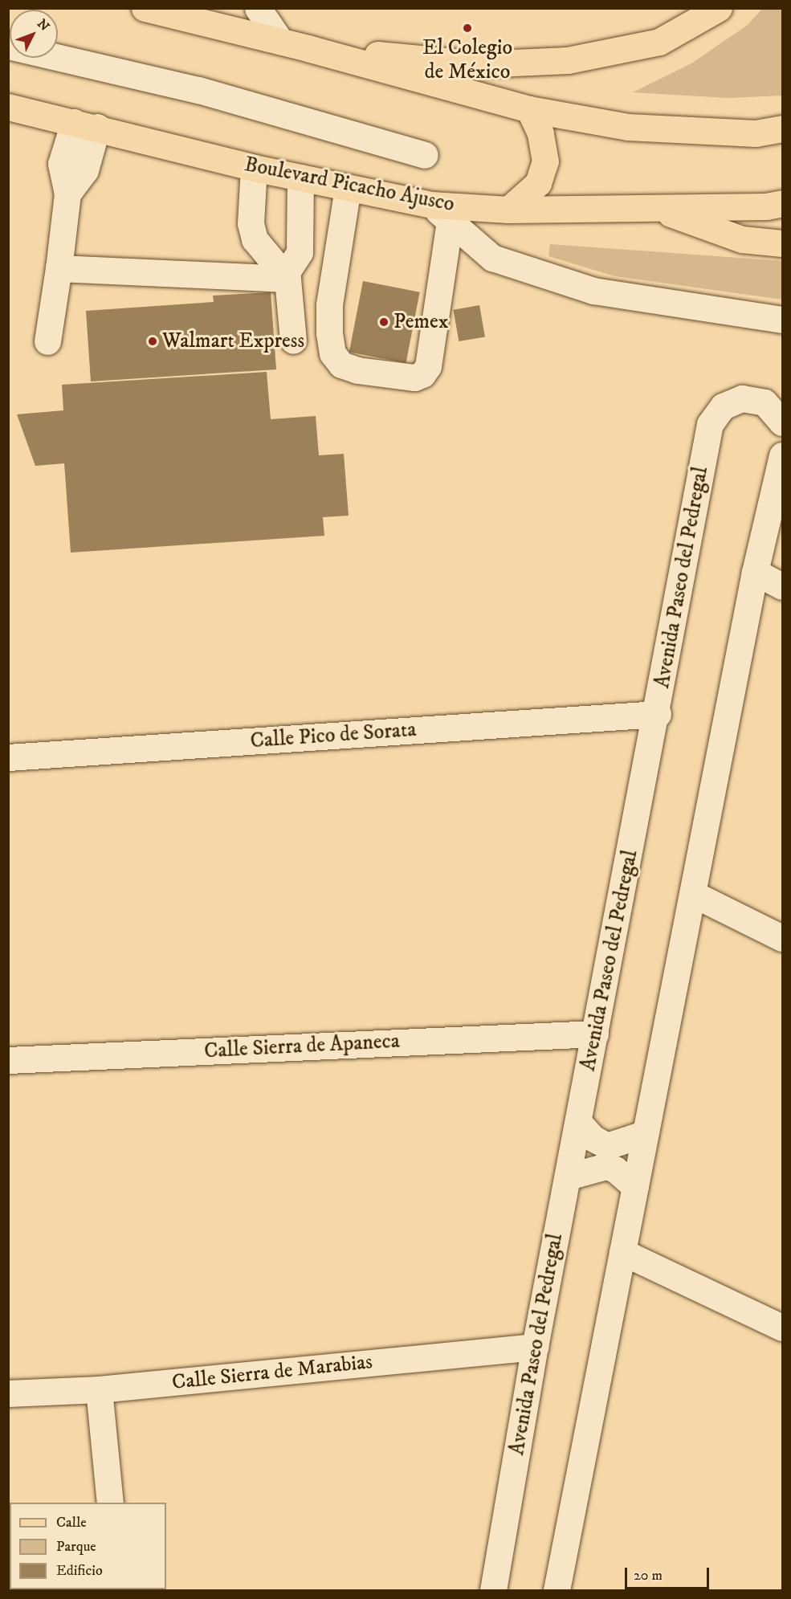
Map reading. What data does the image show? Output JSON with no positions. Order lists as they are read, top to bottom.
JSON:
{
  "streets": {
    "main road": ["Boulevard Picacho Ajusco"],
    "street": [
      "Avenida Paseo del Pedregal",
      "Calle Pico de Sorata",
      "Calle Sierra de Apaneca",
      "Calle Sierra de Marabias"
    ]
  },
  "crossings": [
    ["Avenida Paseo del Pedregal", "Calle Pico de Sorata"],
    ["Avenida Paseo del Pedregal", "Calle Sierra de Apaneca"],
    ["Avenida Paseo del Pedregal", "Calle Sierra de Marabias"]
  ],
  "places": ["El Colegio de México", "Pemex", "Walmart Express"],
  "legend": ["Calle", "Parque", "Edificio"],
  "scale_bar": "20 m",
  "north": "top right"
}
